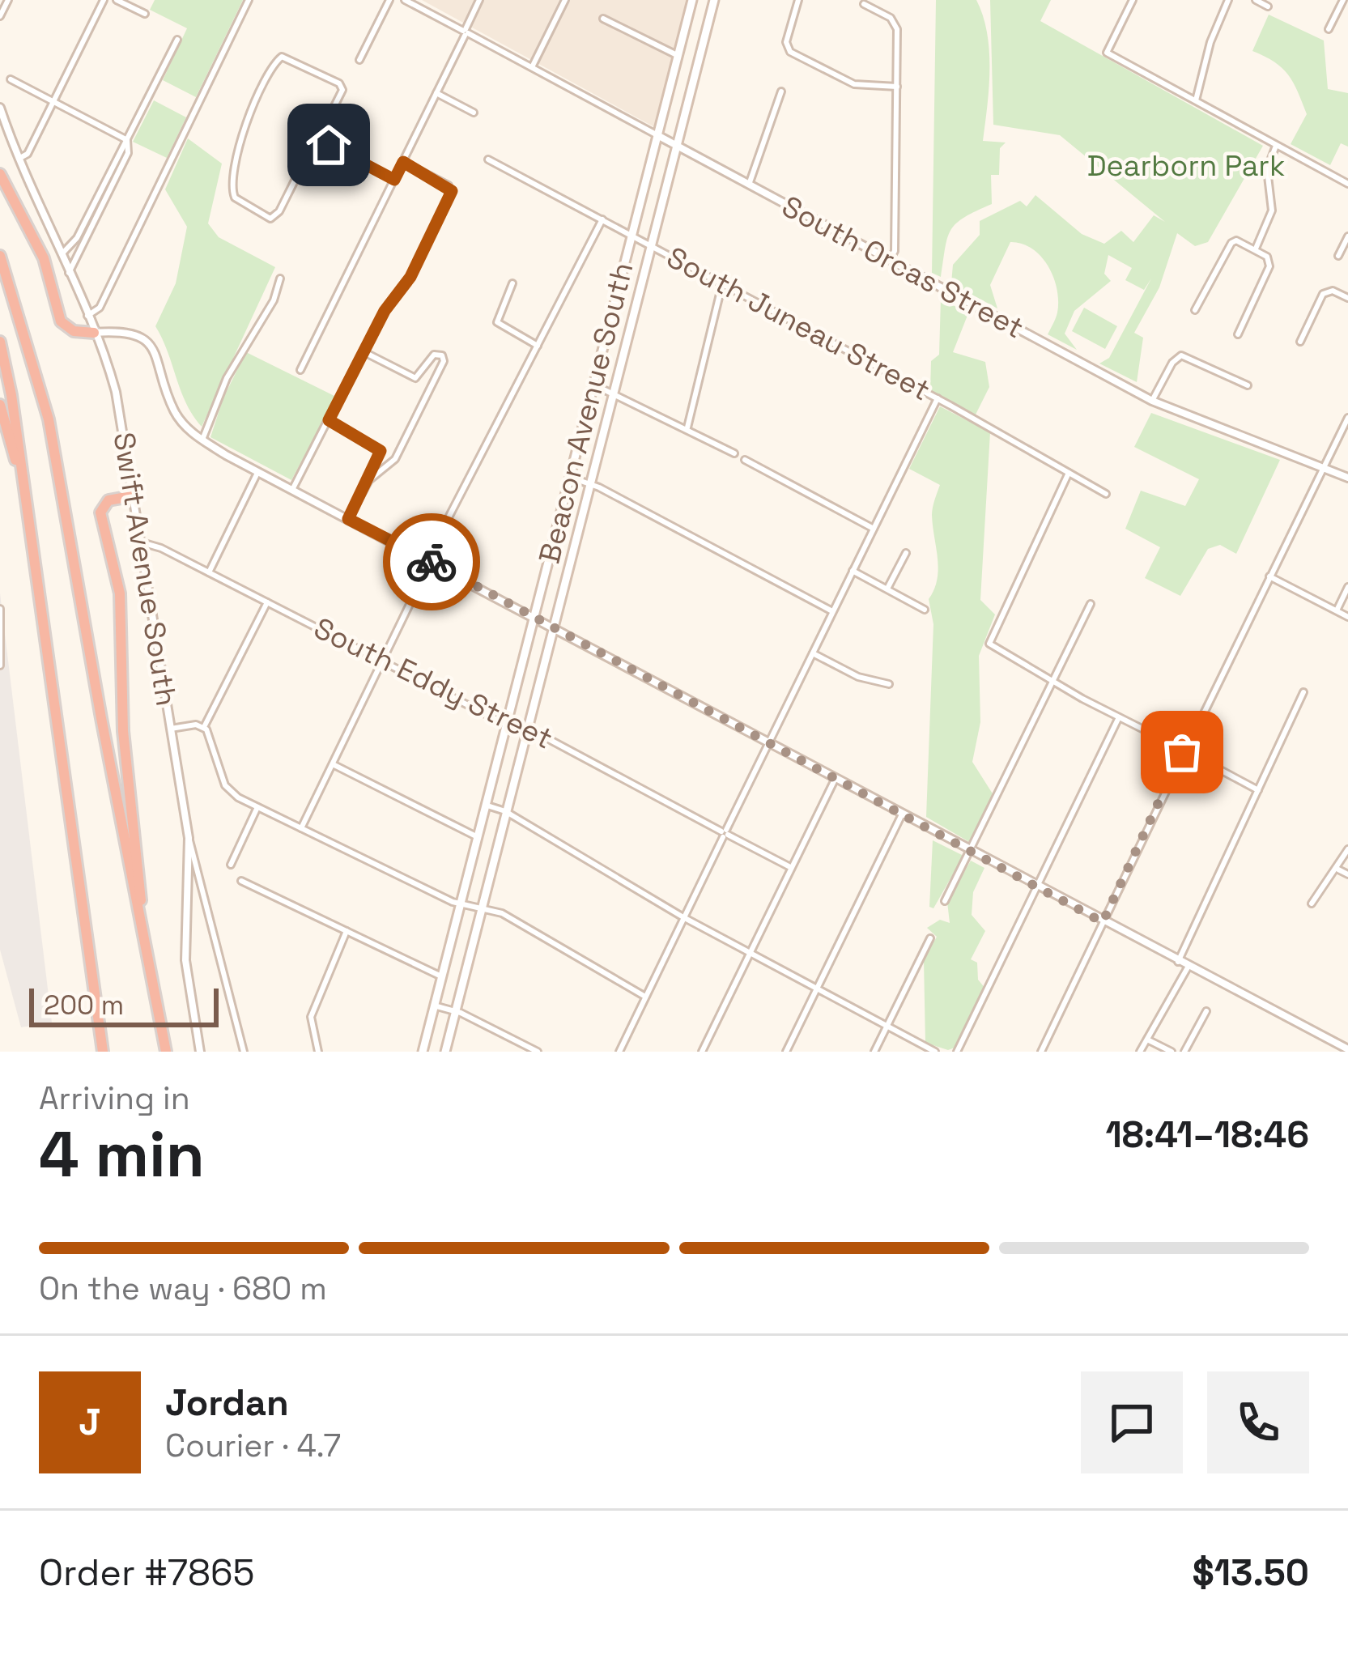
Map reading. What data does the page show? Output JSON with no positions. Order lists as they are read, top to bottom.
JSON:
{
  "streets": {
    "main road": ["Beacon Avenue South"],
    "street": [
      "South Orcas Street",
      "South Juneau Street",
      "Swift Avenue South",
      "South Eddy Street"
    ]
  },
  "crossings": [
    ["South Orcas Street", "Beacon Avenue South"],
    ["South Juneau Street", "Beacon Avenue South"],
    ["Beacon Avenue South", "South Eddy Street"],
    ["Swift Avenue South", "South Eddy Street"]
  ],
  "parks": ["Dearborn Park"],
  "scale_bar": "200 m",
  "page": {
    "scale": "200 m",
    "heading": ["4 min", "Arriving in", "18:41–18:46"],
    "panel": [
      "Jordan",
      "Courier · 4.7",
      "Order #7865",
      "$13.50"
    ],
    "bar": "On the way · 680 m",
    "round": "J"
  }
}
